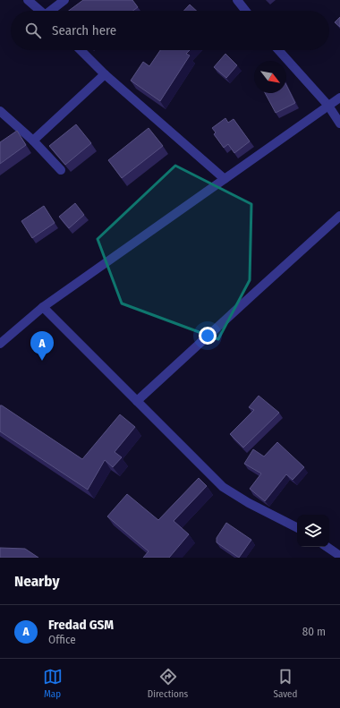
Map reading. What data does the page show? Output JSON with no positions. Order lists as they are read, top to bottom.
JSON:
{
  "north": "bottom right",
  "page": {
    "search": "Search here",
    "pins": "A",
    "heading": "Nearby",
    "list": [
      {
        "mark": "A",
        "name": "Fredad GSM",
        "note": "Office",
        "value": "80 m"
      }
    ],
    "nav": ["Map", "Directions", "Saved"]
  }
}
